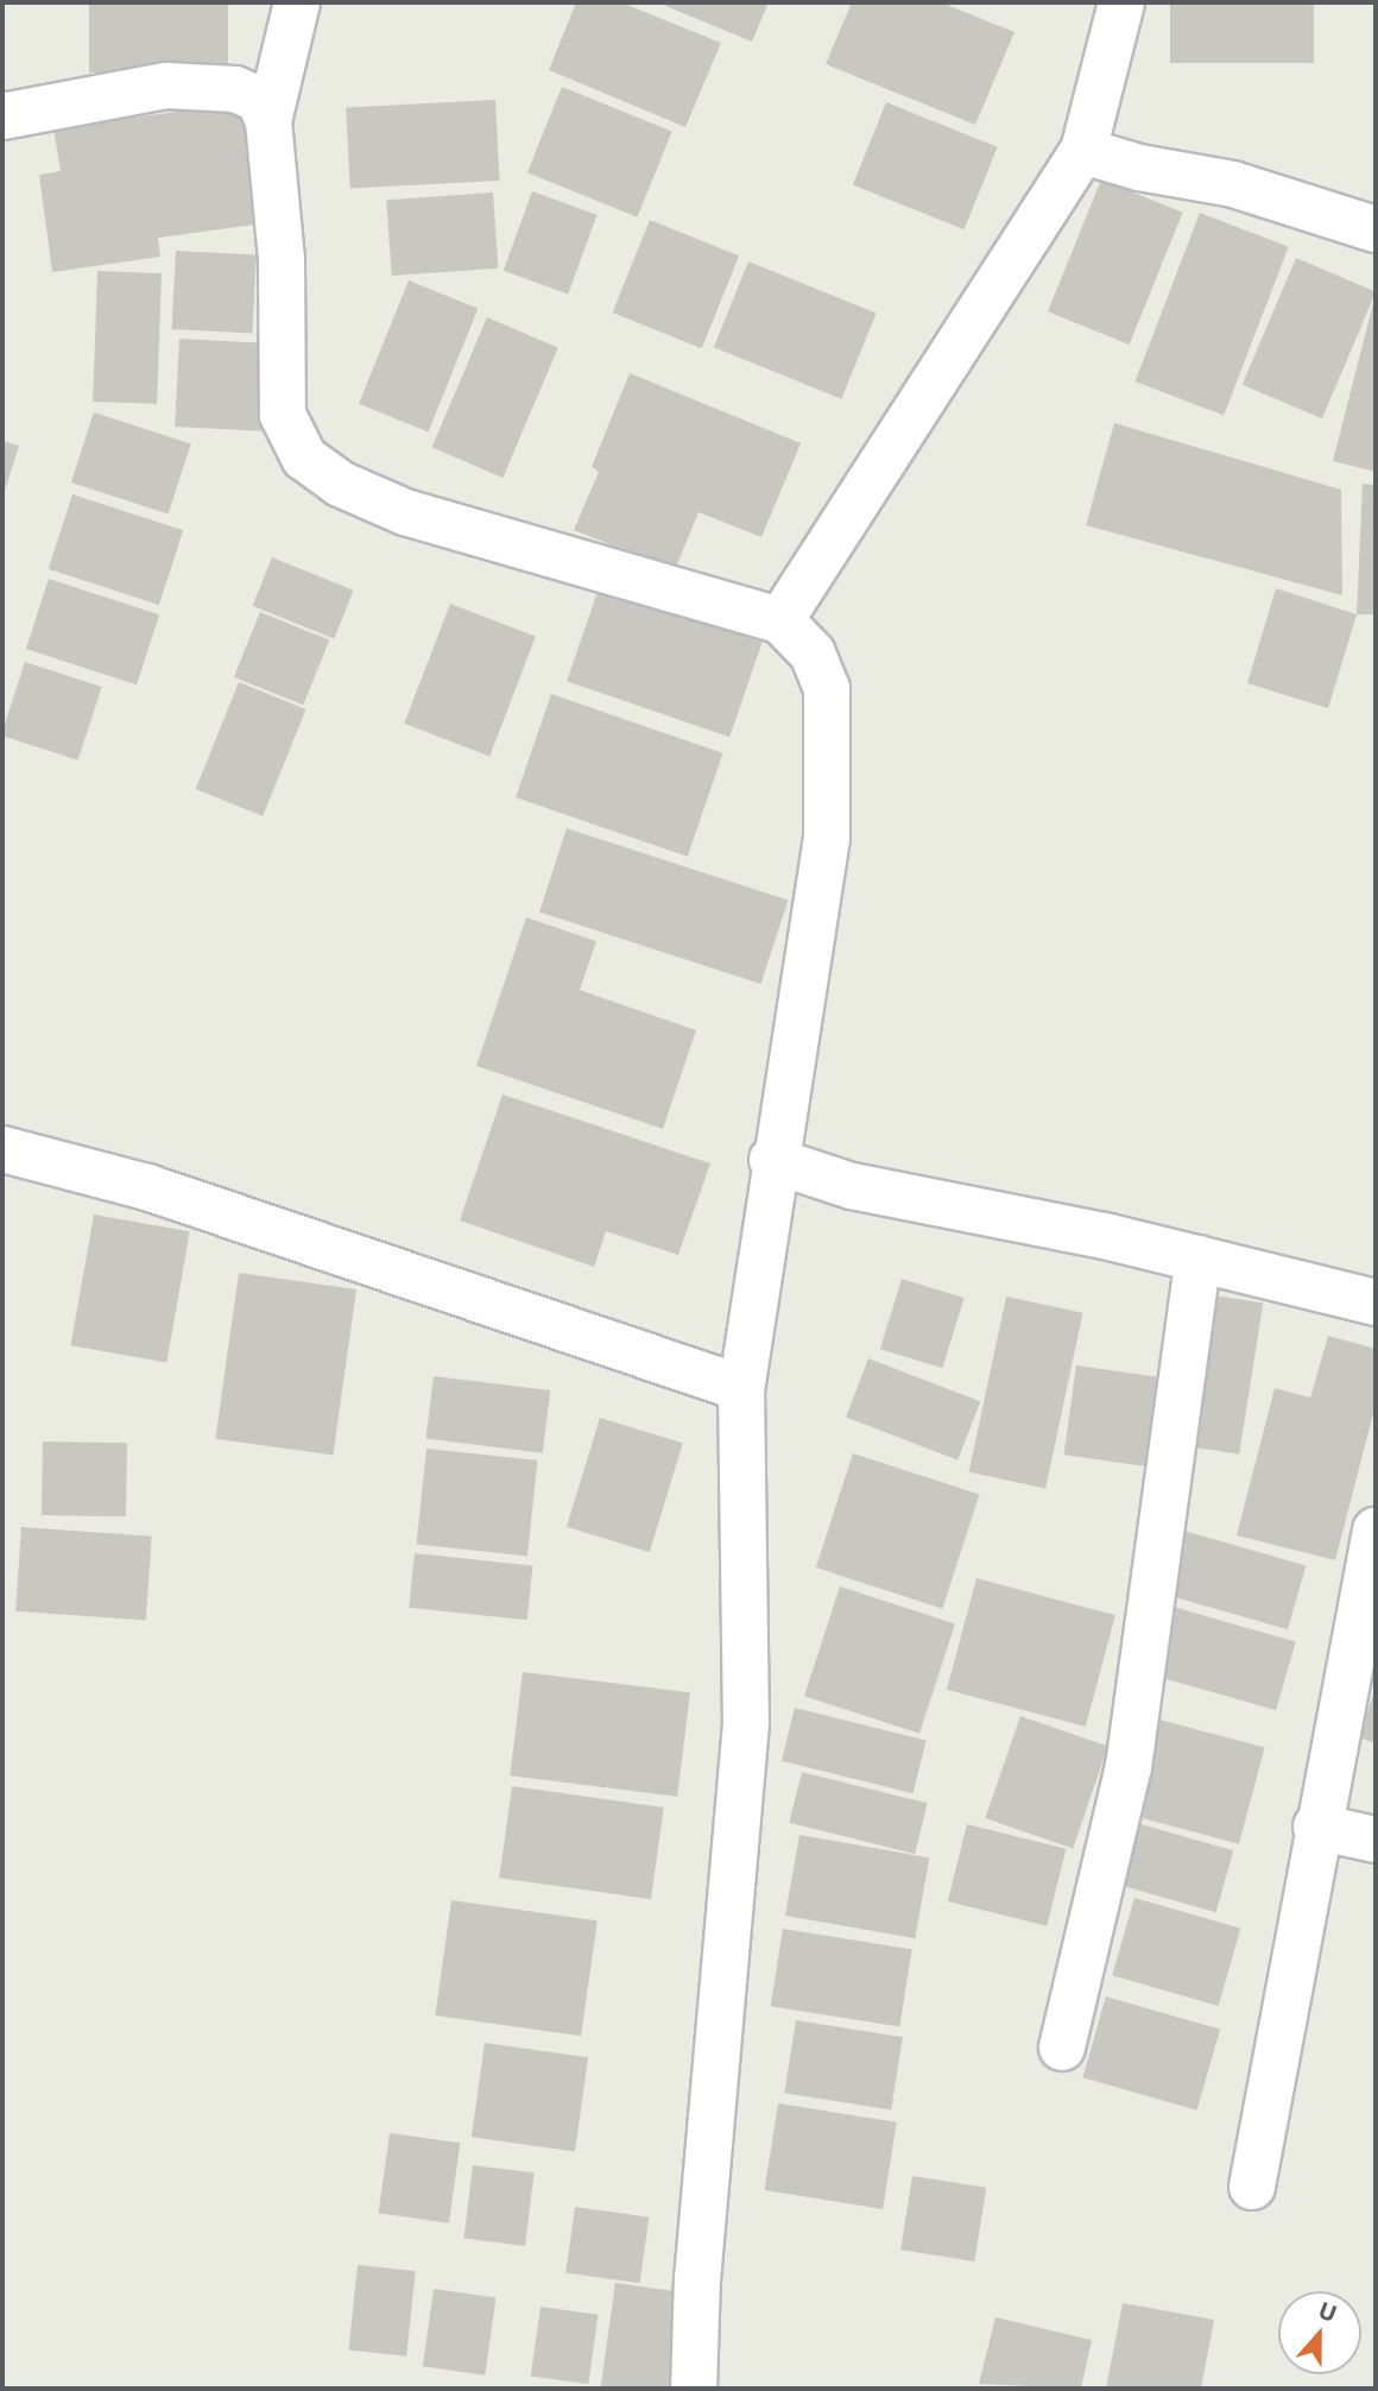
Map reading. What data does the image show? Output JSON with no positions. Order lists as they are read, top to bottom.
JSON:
{
  "north": "top"
}
